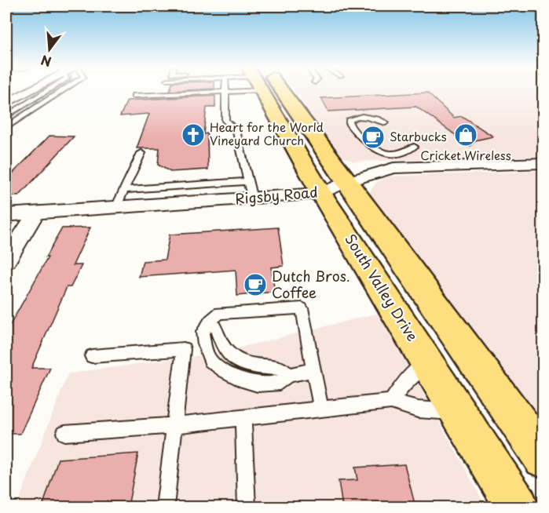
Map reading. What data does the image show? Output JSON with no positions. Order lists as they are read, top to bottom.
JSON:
{
  "streets": {
    "main road": ["South Valley Drive"],
    "street": ["Rigsby Road"]
  },
  "crossings": [
    ["Rigsby Road", "South Valley Drive"]
  ],
  "places": {
    "church": ["Heart for the World Vineyard Church"],
    "shop": ["Cricket Wireless"],
    "cafe": ["Starbucks", "Dutch Bros. Coffee"]
  },
  "north": "bottom"
}
